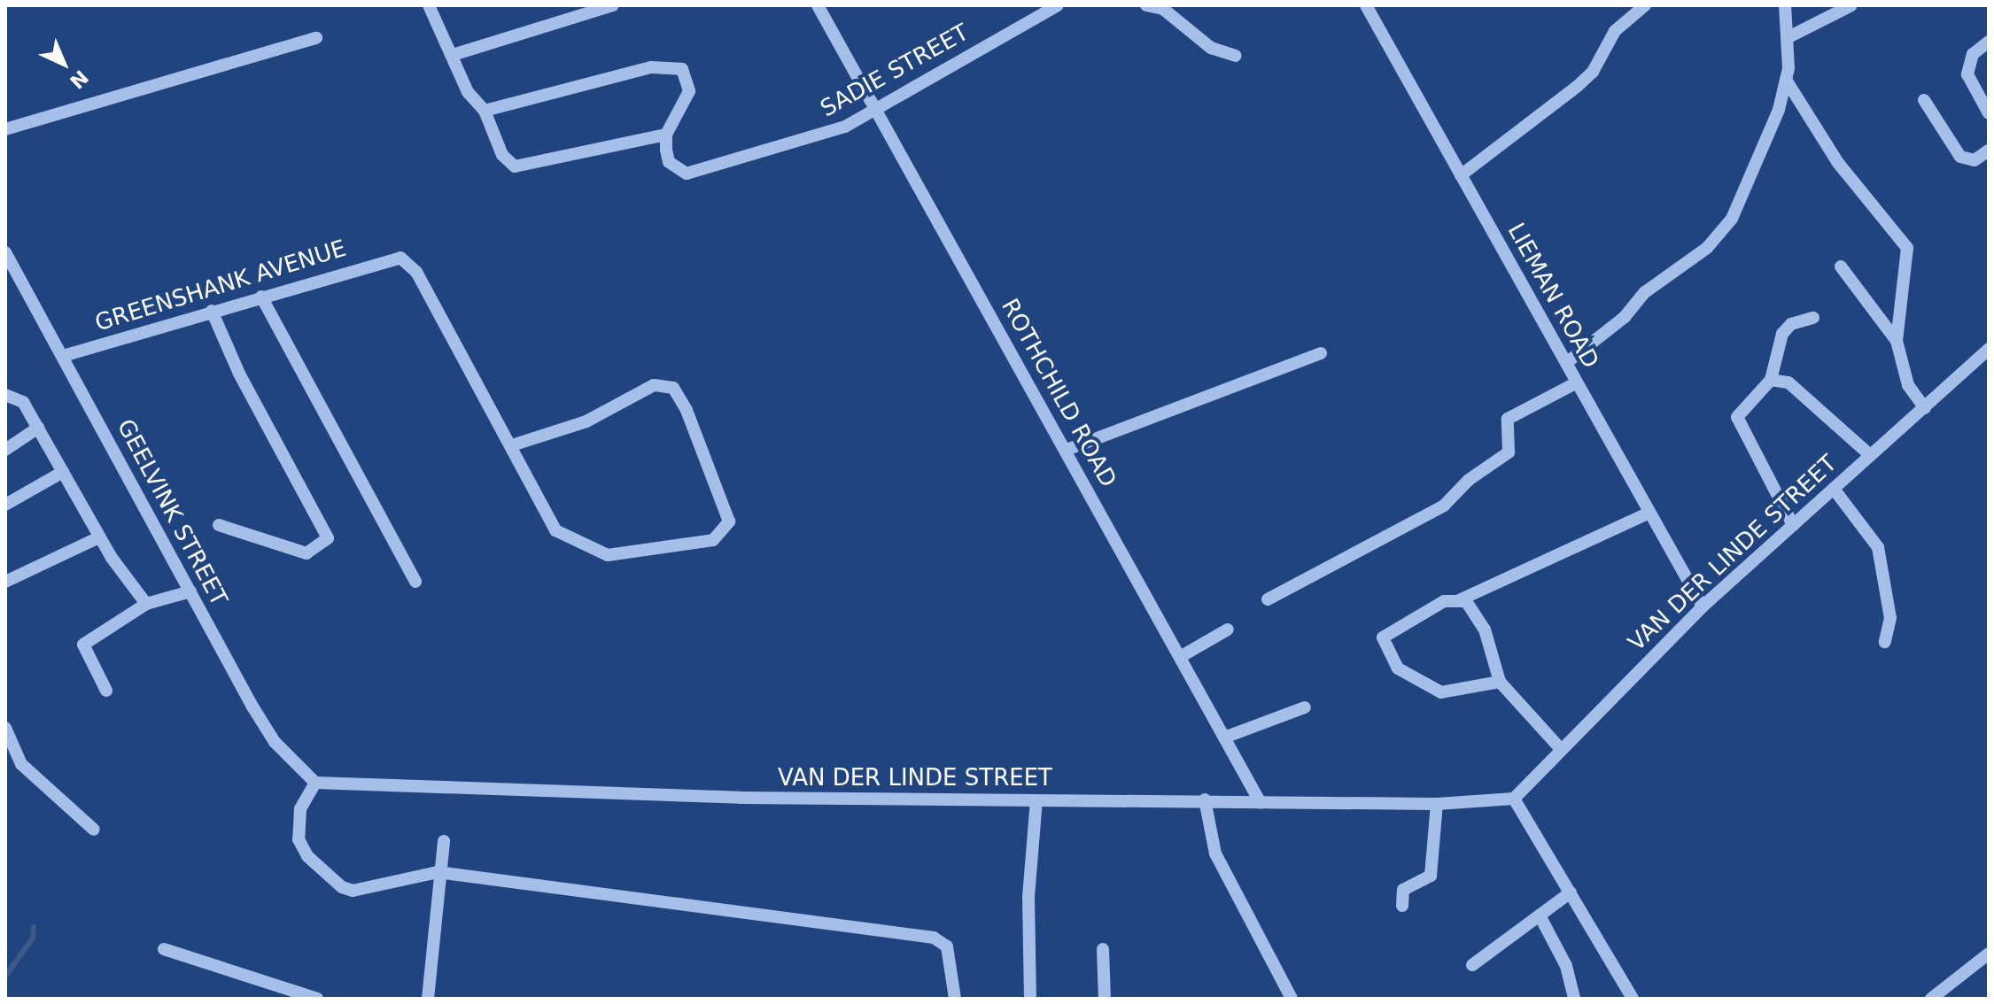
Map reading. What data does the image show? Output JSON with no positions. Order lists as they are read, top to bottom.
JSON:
{
  "streets": {
    "street": [
      "SADIE STREET",
      "GREENSHANK AVENUE",
      "LIEMAN ROAD",
      "ROTHCHILD ROAD",
      "GEELVINK STREET",
      "VAN DER LINDE STREET"
    ]
  },
  "crossings": [
    ["SADIE STREET", "ROTHCHILD ROAD"],
    ["GREENSHANK AVENUE", "GEELVINK STREET"],
    ["LIEMAN ROAD", "VAN DER LINDE STREET"],
    ["ROTHCHILD ROAD", "VAN DER LINDE STREET"],
    ["GEELVINK STREET", "VAN DER LINDE STREET"]
  ],
  "north": "bottom right"
}
